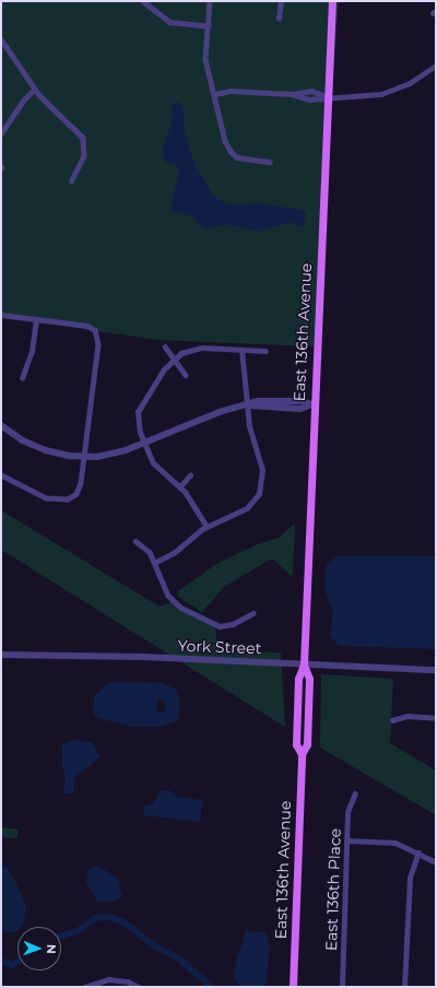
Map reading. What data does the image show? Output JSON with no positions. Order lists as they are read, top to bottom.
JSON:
{
  "streets": {
    "main road": ["East 136th Avenue"],
    "street": ["York Street", "East 136th Place"]
  },
  "crossings": [
    ["East 136th Avenue", "York Street"]
  ],
  "north": "right"
}
